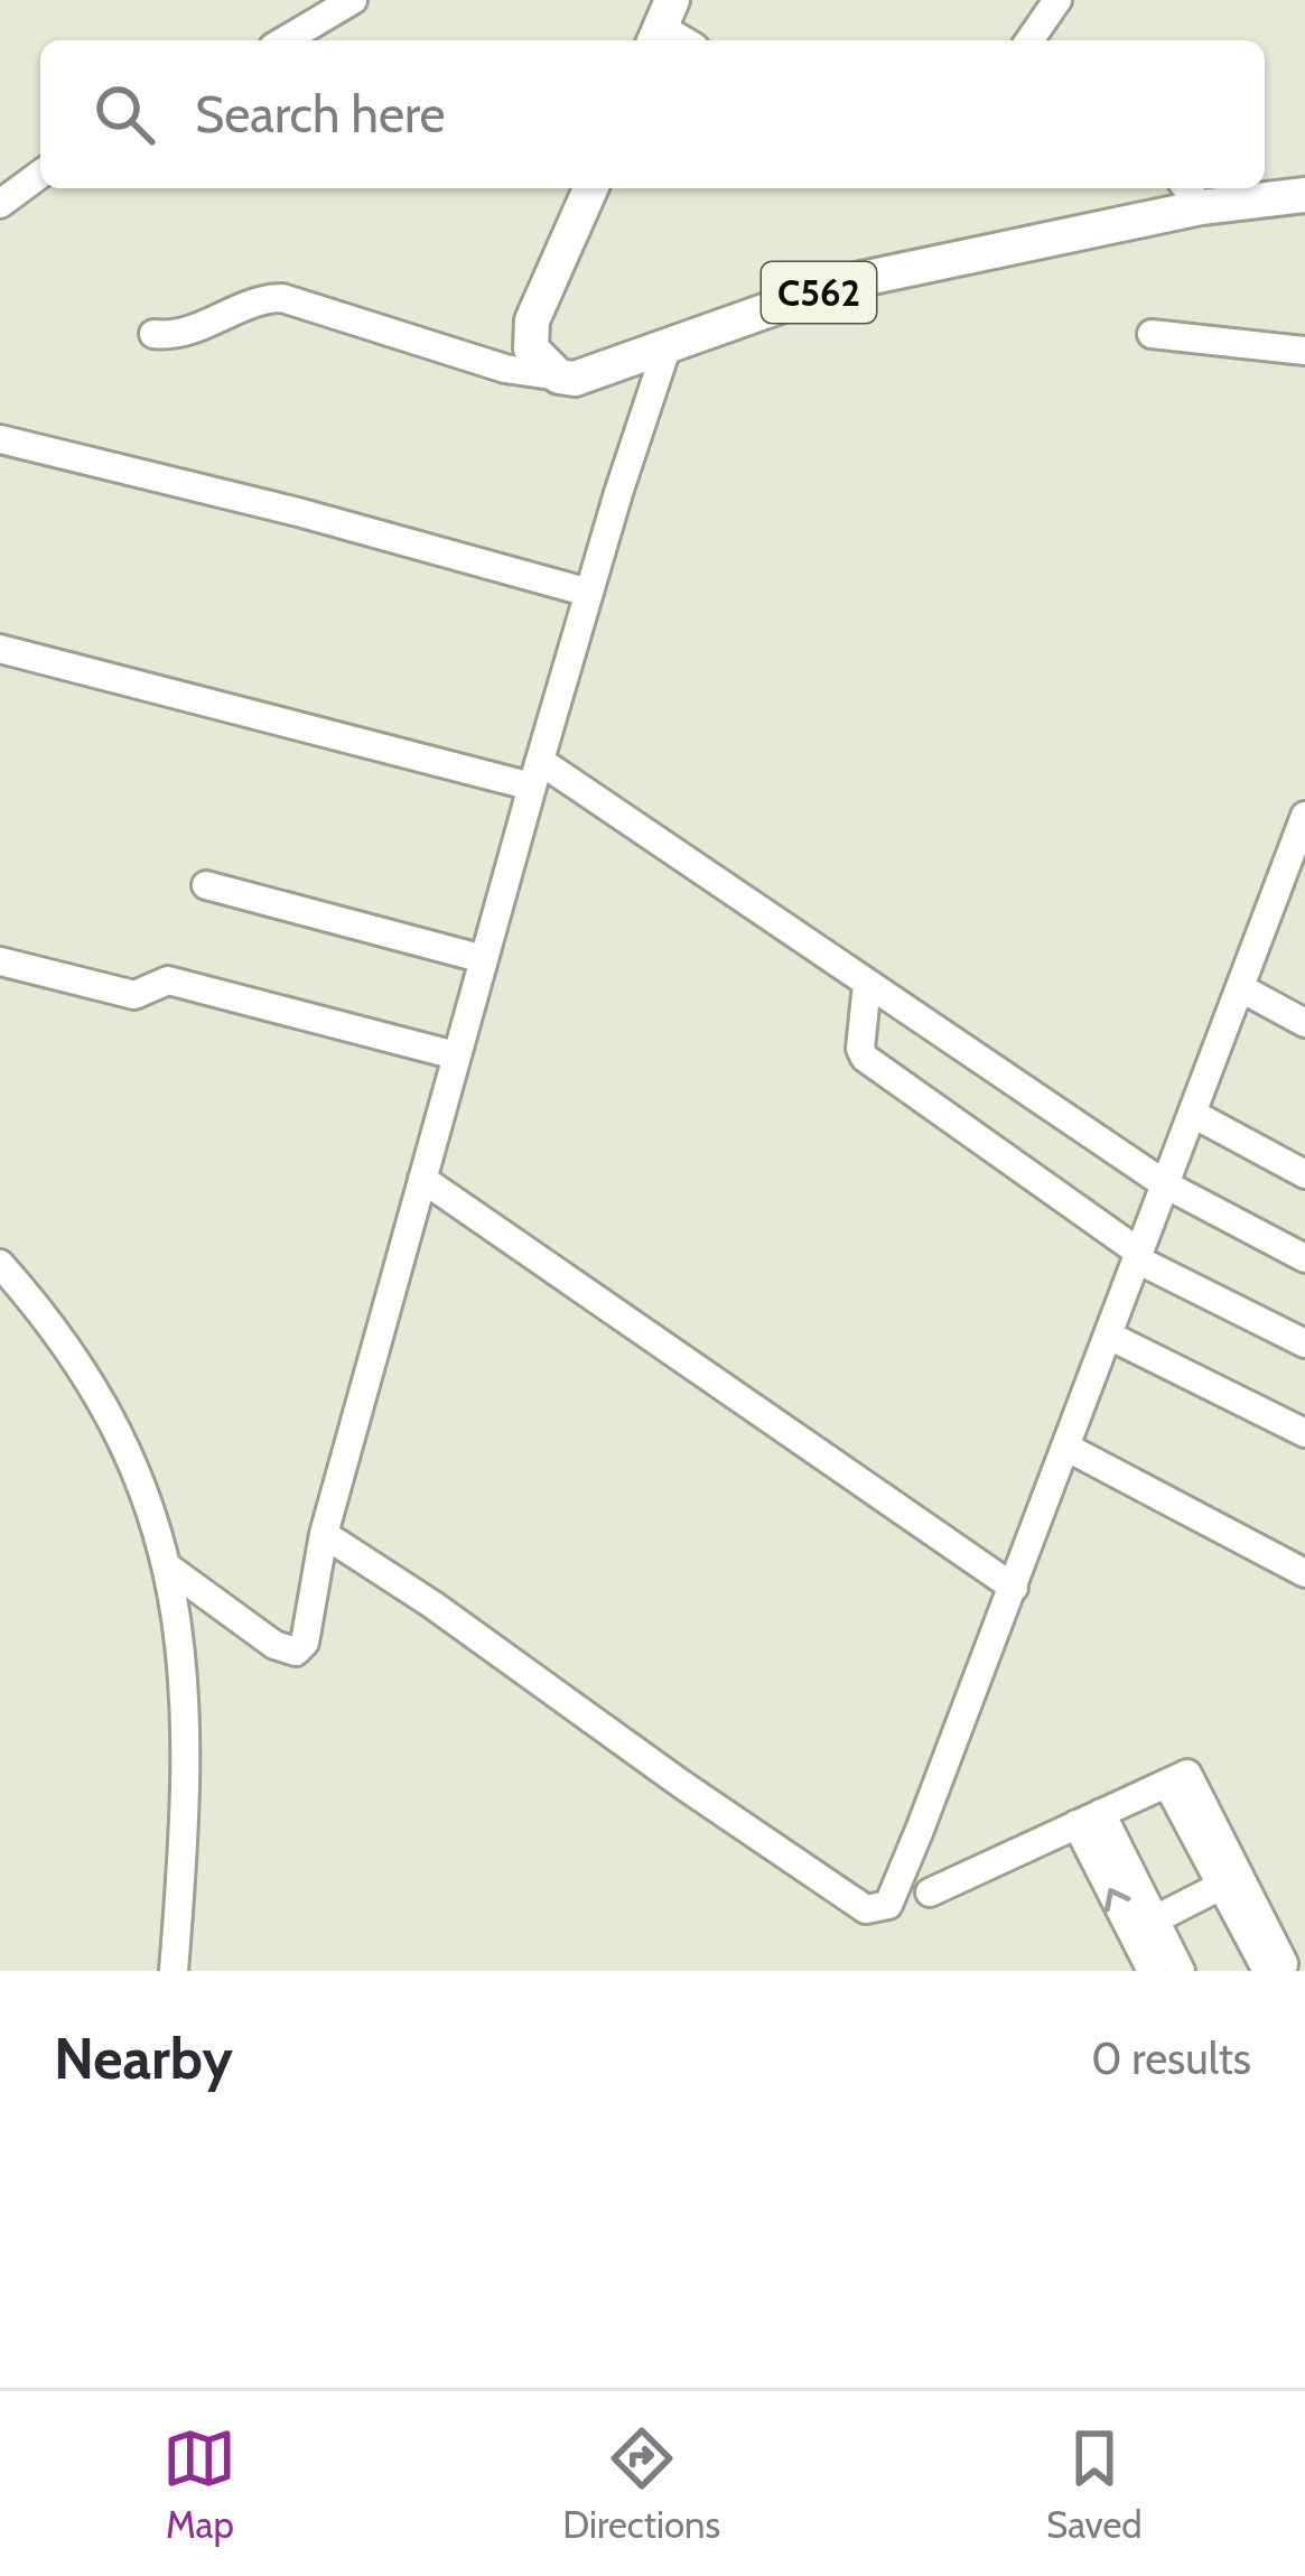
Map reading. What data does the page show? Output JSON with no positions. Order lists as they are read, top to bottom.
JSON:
{
  "streets": {
    "main road": ["C562"]
  },
  "page": {
    "search": "Search here",
    "heading": ["Nearby", "0 results"],
    "nav": ["Map", "Directions", "Saved"]
  }
}
